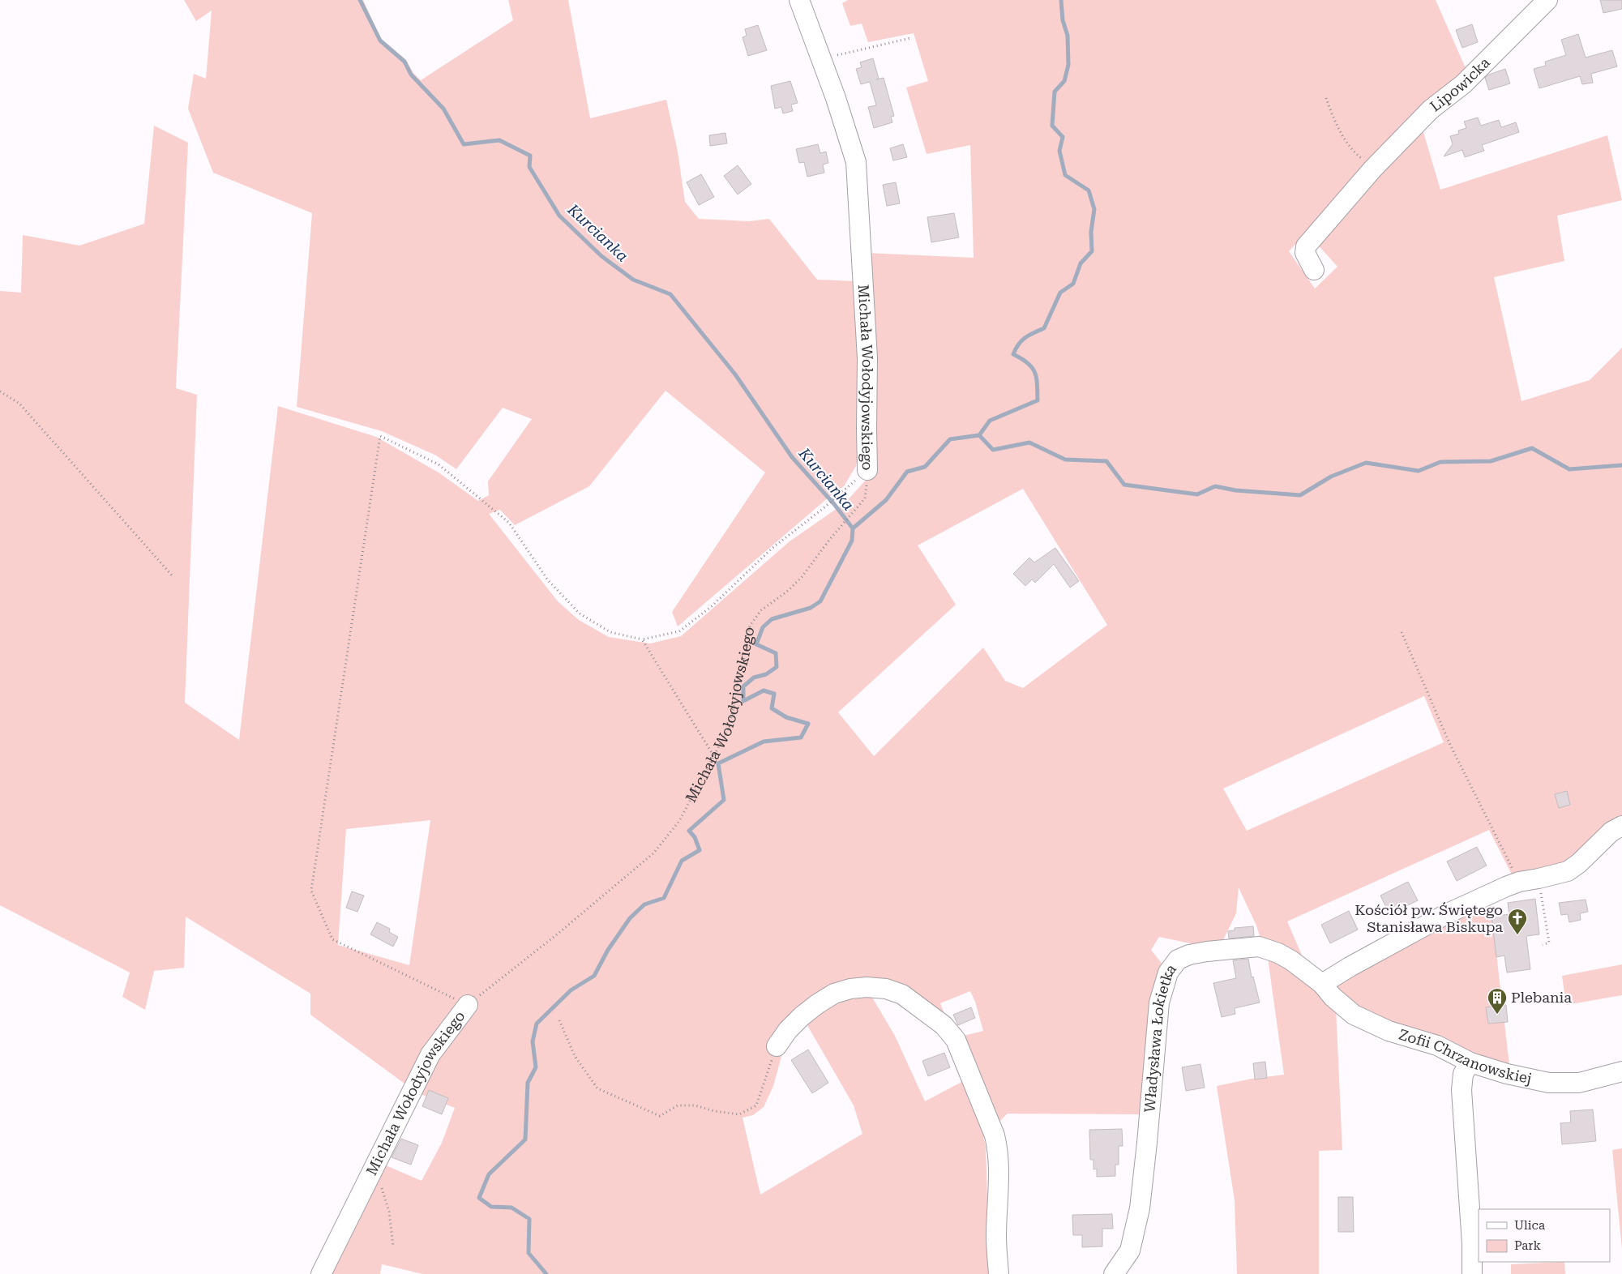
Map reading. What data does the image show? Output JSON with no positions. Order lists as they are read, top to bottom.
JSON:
{
  "streets": {
    "street": [
      "Lipowicka",
      "Michała Wołodyjowskiego",
      "Władysława Łokietka",
      "Zofii Chrzanowskiej"
    ]
  },
  "crossings": [
    ["Władysława Łokietka", "Zofii Chrzanowskiej"]
  ],
  "water": ["Kurcianka"],
  "places": {
    "church": ["Kościół pw. Świętego Stanisława Biskupa"],
    "building": ["Plebania"]
  },
  "legend": ["Ulica", "Park"]
}
